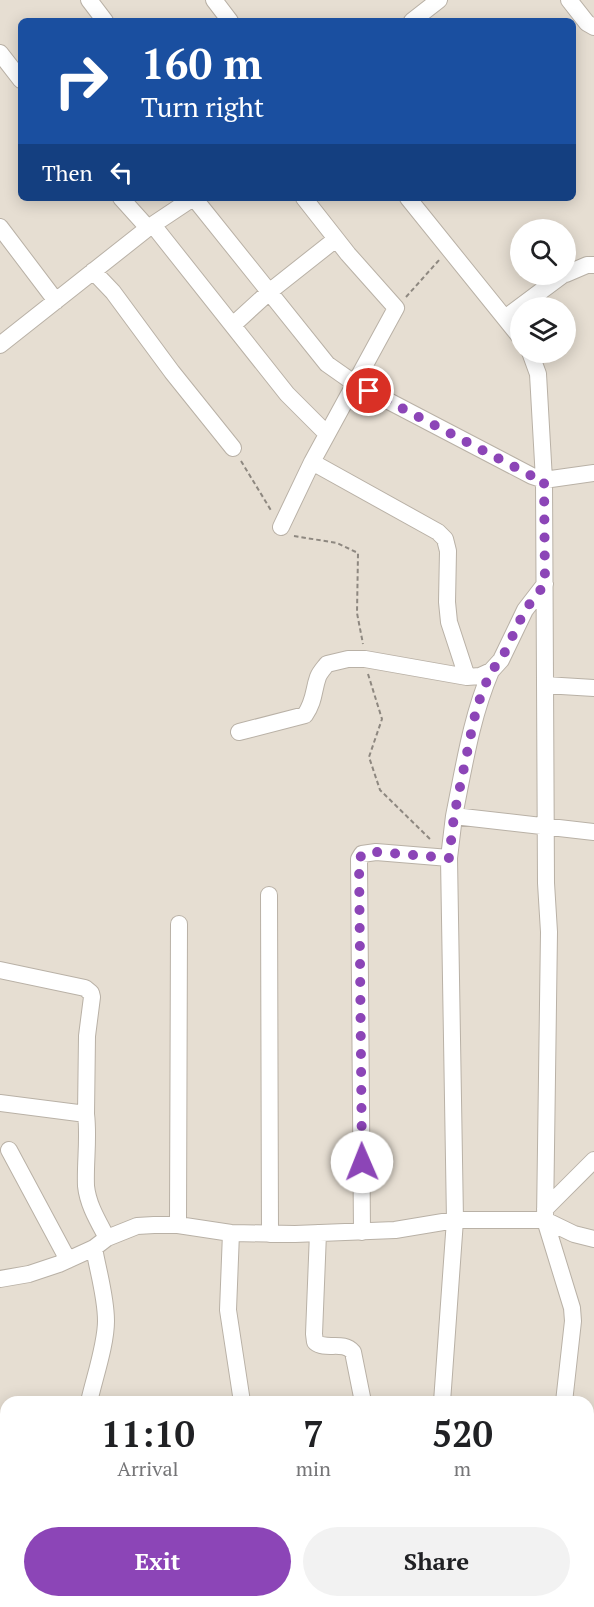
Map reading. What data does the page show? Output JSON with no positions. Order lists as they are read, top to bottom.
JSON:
{
  "page": {
    "turn": ["160 m", "Turn right"],
    "then": "Then",
    "eta": [
      "11:10",
      "Arrival",
      "7",
      "min",
      "520",
      "m"
    ],
    "buttons": ["Exit", "Share"]
  }
}
